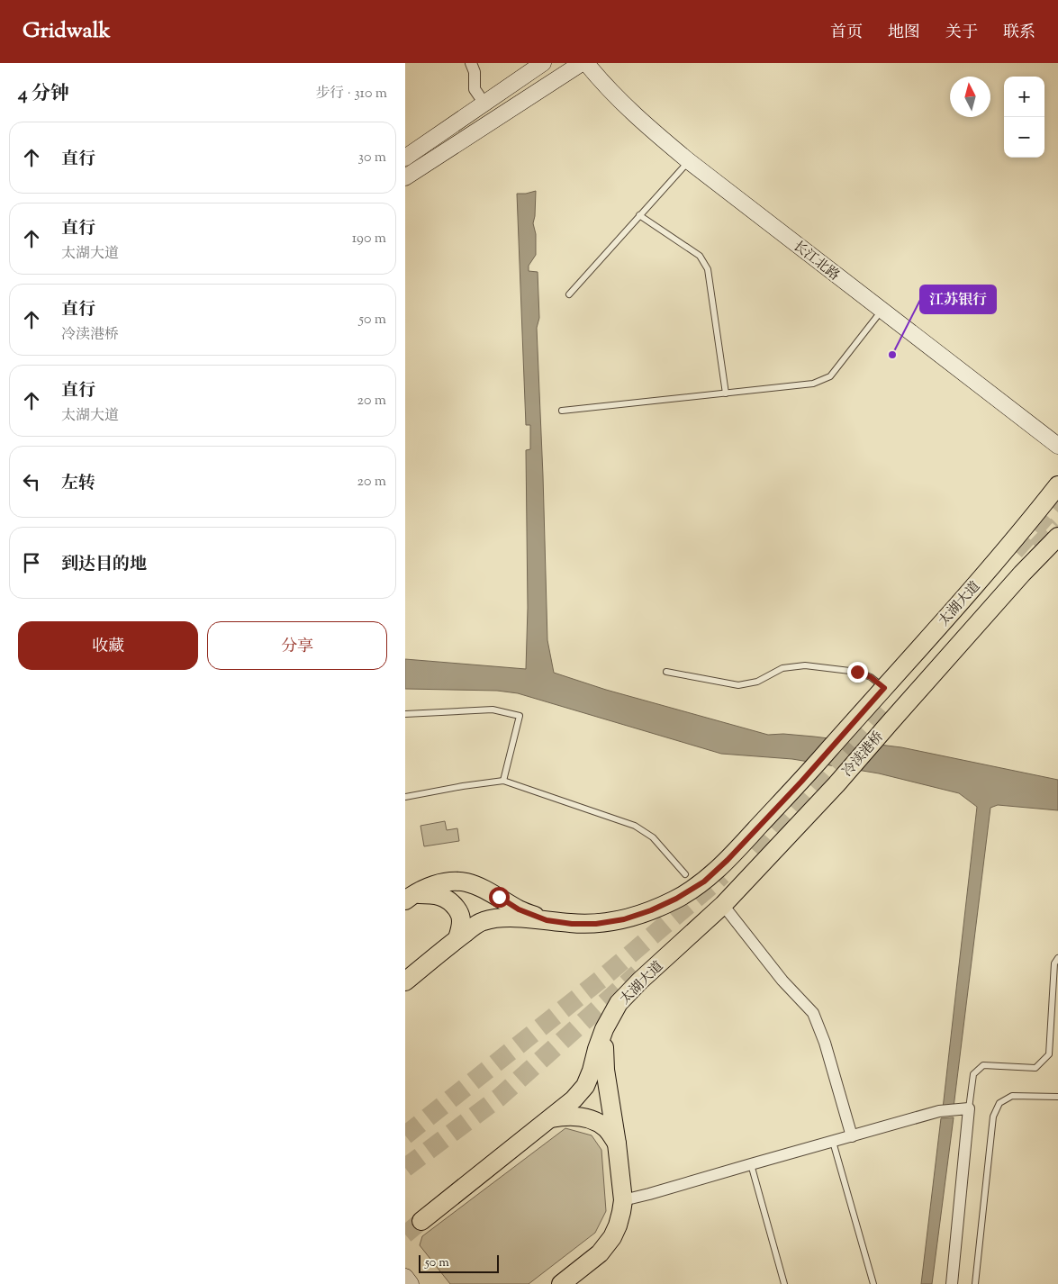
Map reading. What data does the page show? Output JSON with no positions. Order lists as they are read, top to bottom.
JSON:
{
  "streets": {
    "main road": ["长江北路", "太湖大道", "冷渎港桥"]
  },
  "crossings": [
    ["太湖大道", "冷渎港桥"]
  ],
  "places": ["江苏银行"],
  "scale_bar": "50 m",
  "north": "top",
  "page": {
    "header": "Gridwalk",
    "nav": [
      "首页",
      "地图",
      "关于",
      "联系"
    ],
    "heading": ["4 分钟", "步行 · 310 m"],
    "map_buttons": ["+", "−"],
    "list": [
      ["直行", "30 m"],
      ["直行", "太湖大道", "190 m"],
      ["直行", "冷渎港桥", "50 m"],
      ["直行", "太湖大道", "20 m"],
      ["左转", "20 m"],
      "到达目的地"
    ],
    "buttons": ["收藏", "分享"],
    "scale": "50 m"
  }
}
